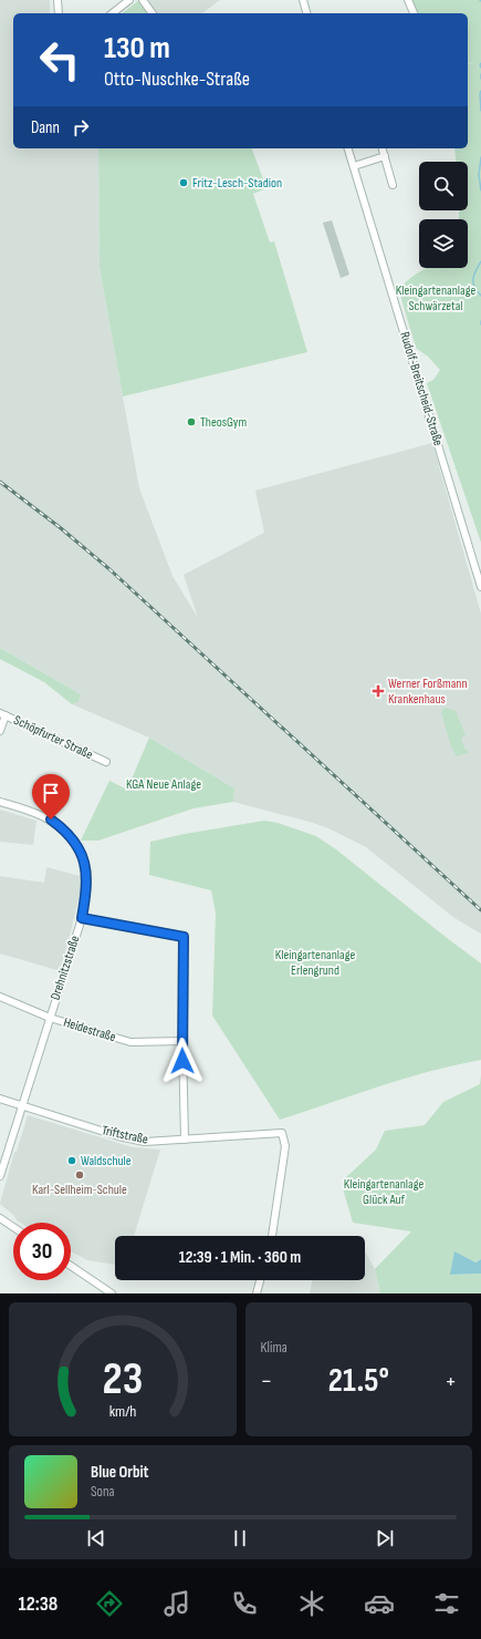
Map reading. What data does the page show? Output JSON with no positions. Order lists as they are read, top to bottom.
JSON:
{
  "streets": {
    "street": [
      "Rudolf-Breitscheid-Straße",
      "Schöpfurter Straße",
      "Drehnitzstraße",
      "Heidestraße",
      "Triftstraße"
    ]
  },
  "crossings": [
    ["Drehnitzstraße", "Heidestraße"],
    ["Drehnitzstraße", "Triftstraße"]
  ],
  "parks": [
    "Kleingartenanlage Schwärzetal",
    "KGA Neue Anlage",
    "Kleingartenanlage Erlengrund",
    "Kleingartenanlage Glück Auf"
  ],
  "places": {
    "other": [
      "Fritz-Lesch-Stadion",
      "TheosGym",
      "Waldschule",
      "Karl-Sellheim-Schule"
    ],
    "health": ["Werner Forßmann Krankenhaus"]
  },
  "page": {
    "turn": ["130 m", "Otto-Nuschke-Straße"],
    "then": "Dann",
    "limit": "30",
    "trip": "12:39 · 1 Min. · 360 m",
    "tile": "Klima",
    "heat": ["−", "21.5°", "+"],
    "song": ["Blue Orbit", "Sona"],
    "tabs": "12:38",
    "gauge": ["23", "km/h"]
  }
}
